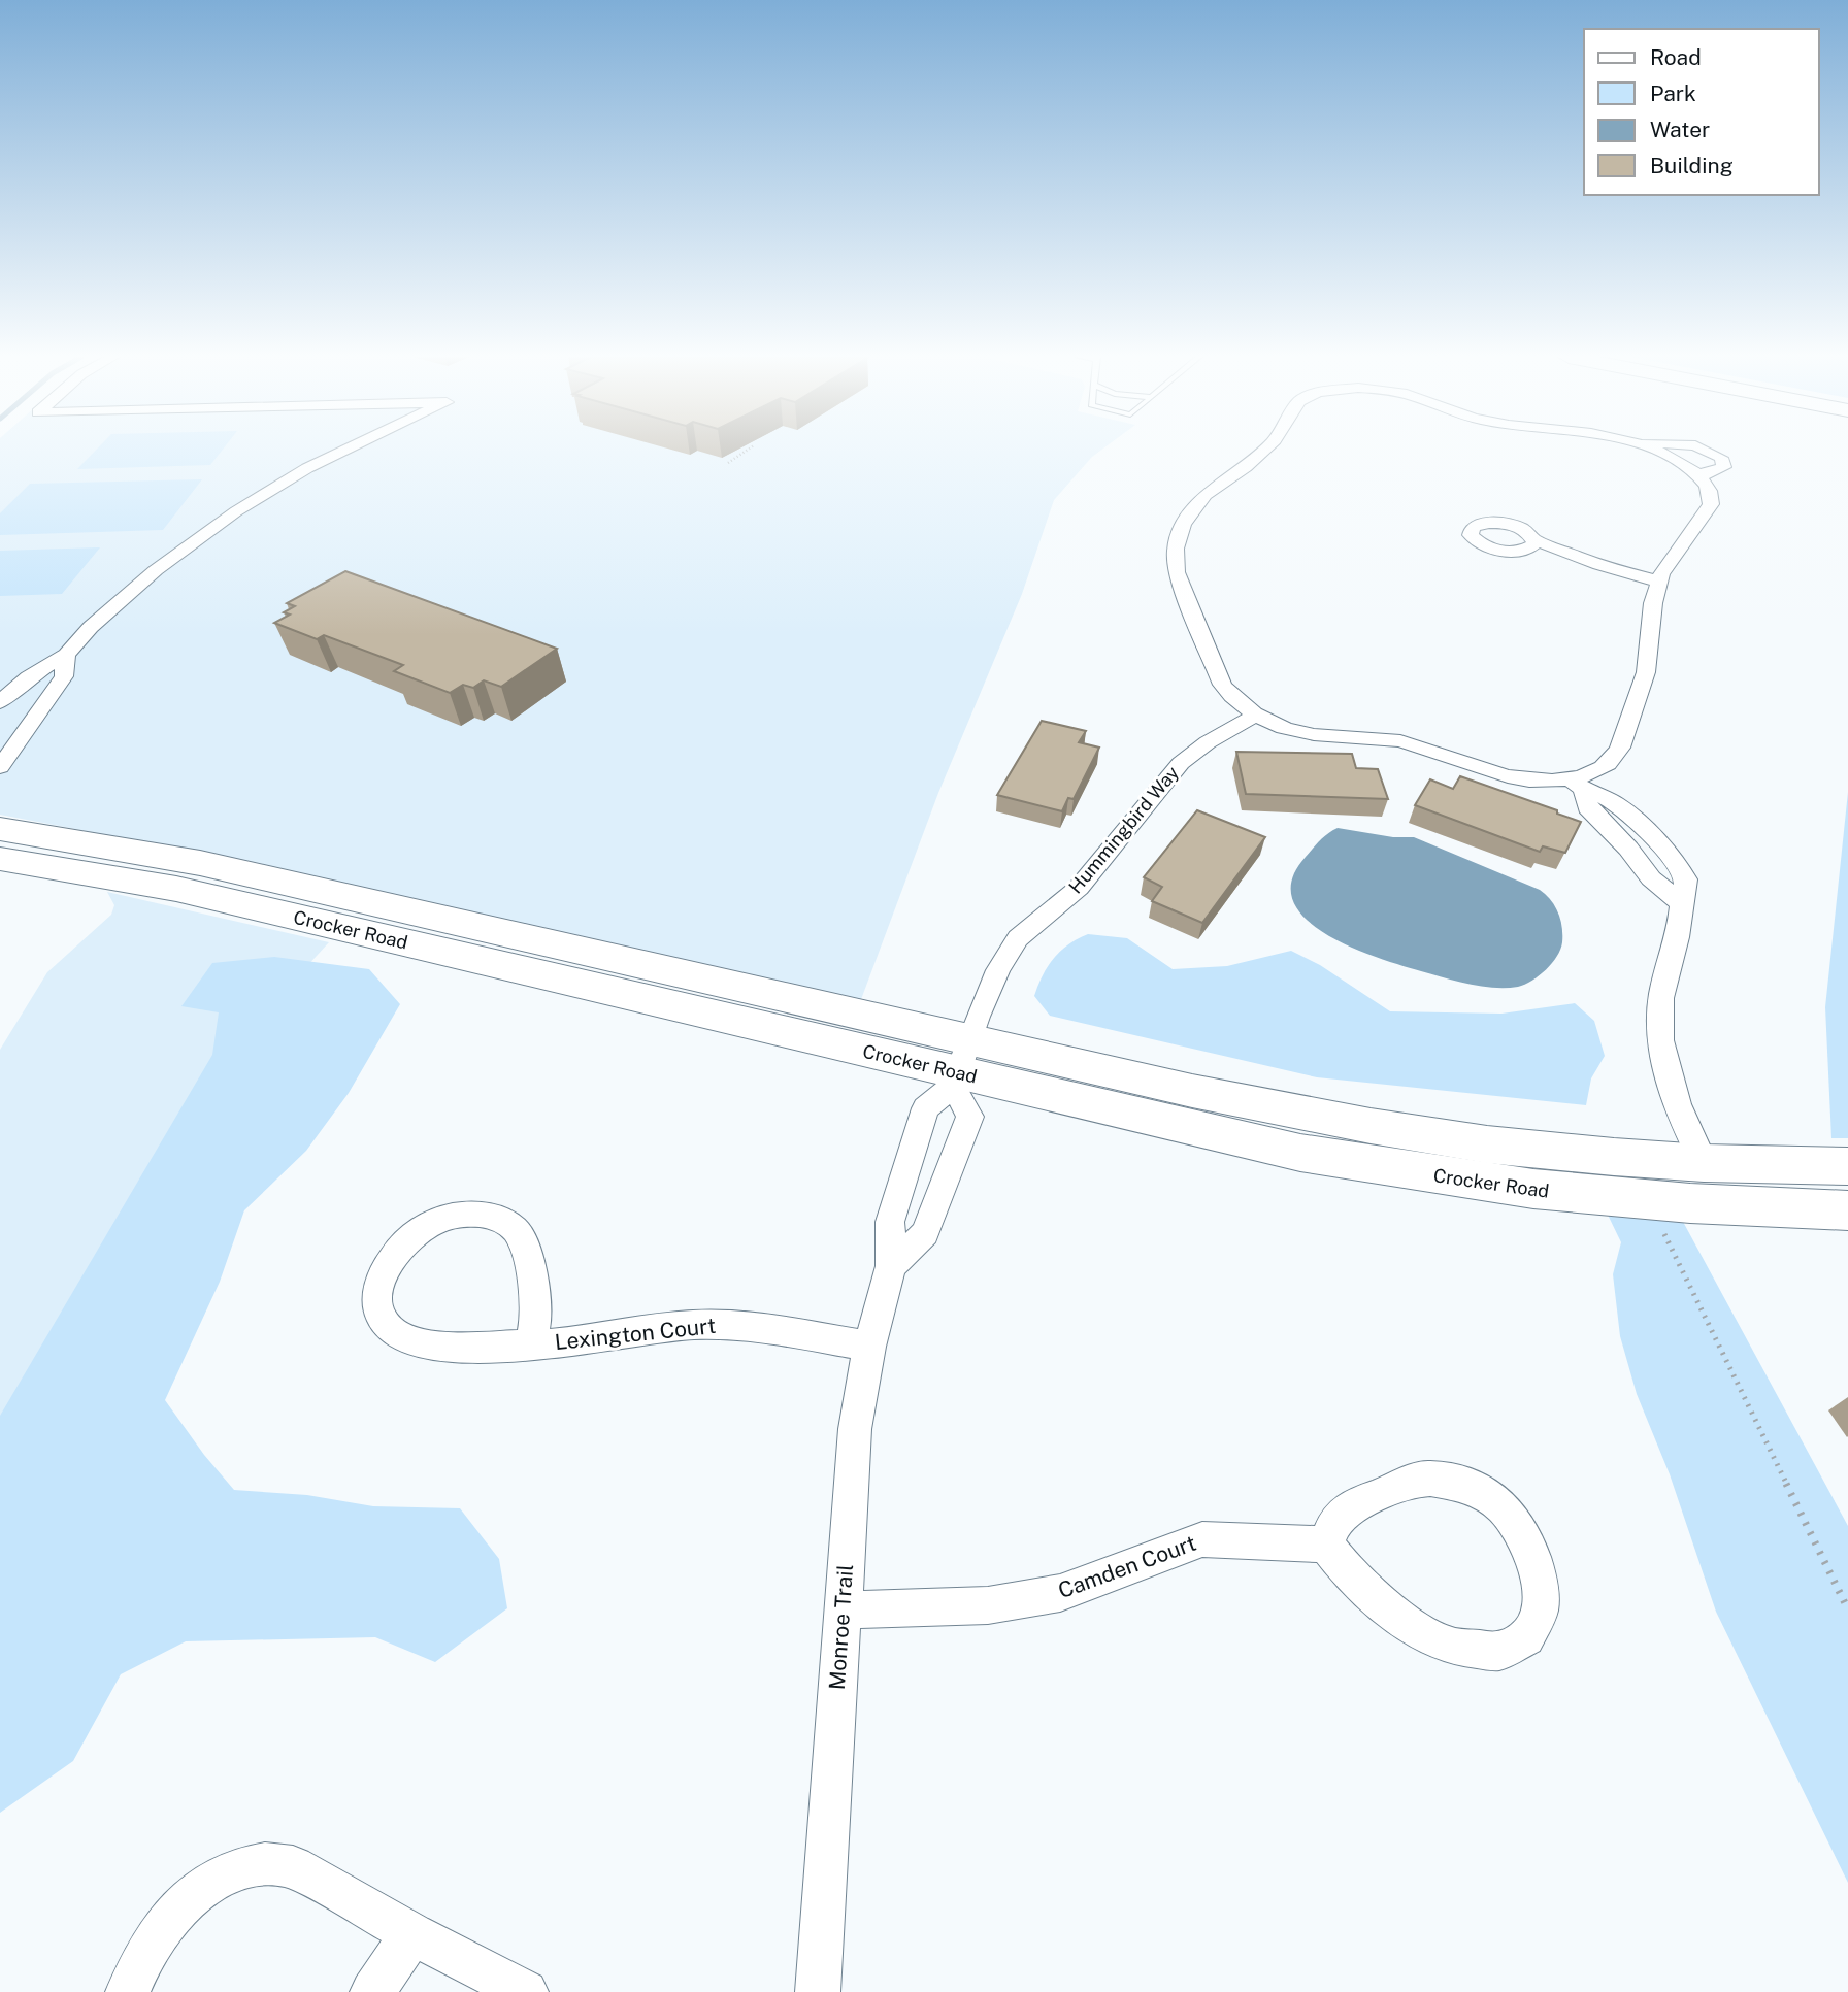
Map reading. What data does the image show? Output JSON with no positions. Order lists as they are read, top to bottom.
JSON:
{
  "streets": {
    "main road": ["Crocker Road"],
    "street": [
      "Hummingbird Way",
      "Lexington Court",
      "Camden Court",
      "Monroe Trail"
    ]
  },
  "crossings": [
    ["Hummingbird Way", "Crocker Road"],
    ["Hummingbird Way", "Monroe Trail"],
    ["Crocker Road", "Monroe Trail"],
    ["Lexington Court", "Monroe Trail"],
    ["Camden Court", "Monroe Trail"]
  ],
  "legend": [
    "Road",
    "Park",
    "Water",
    "Building"
  ]
}
